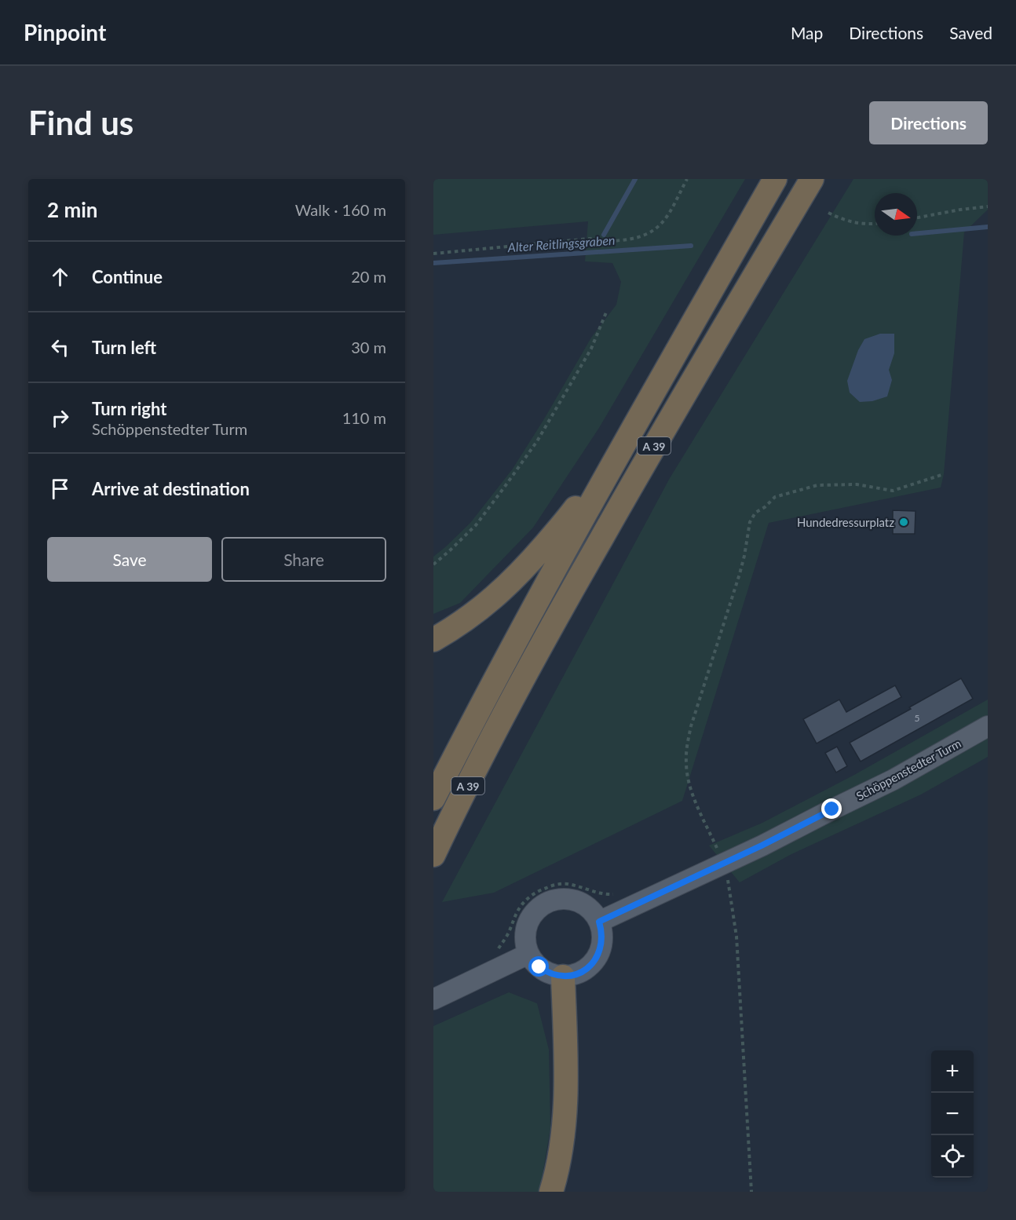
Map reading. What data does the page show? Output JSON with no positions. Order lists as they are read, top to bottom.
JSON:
{
  "streets": {
    "highway": ["A 39"],
    "main road": ["Schöppenstedter Turm"]
  },
  "water": ["Alter Reitlingsgraben"],
  "places": ["Hundedressurplatz"],
  "house_numbers": ["5"],
  "north": "right",
  "page": {
    "header": "Pinpoint",
    "nav": ["Map", "Directions", "Saved"],
    "buttons": [
      "Directions",
      ["Save", "Share"]
    ],
    "title": "Find us",
    "heading": ["2 min", "Walk · 160 m"],
    "list": [
      ["Continue", "20 m"],
      ["Turn left", "30 m"],
      ["Turn right", "Schöppenstedter Turm", "110 m"],
      "Arrive at destination"
    ],
    "map_buttons": ["+", "−"]
  }
}
